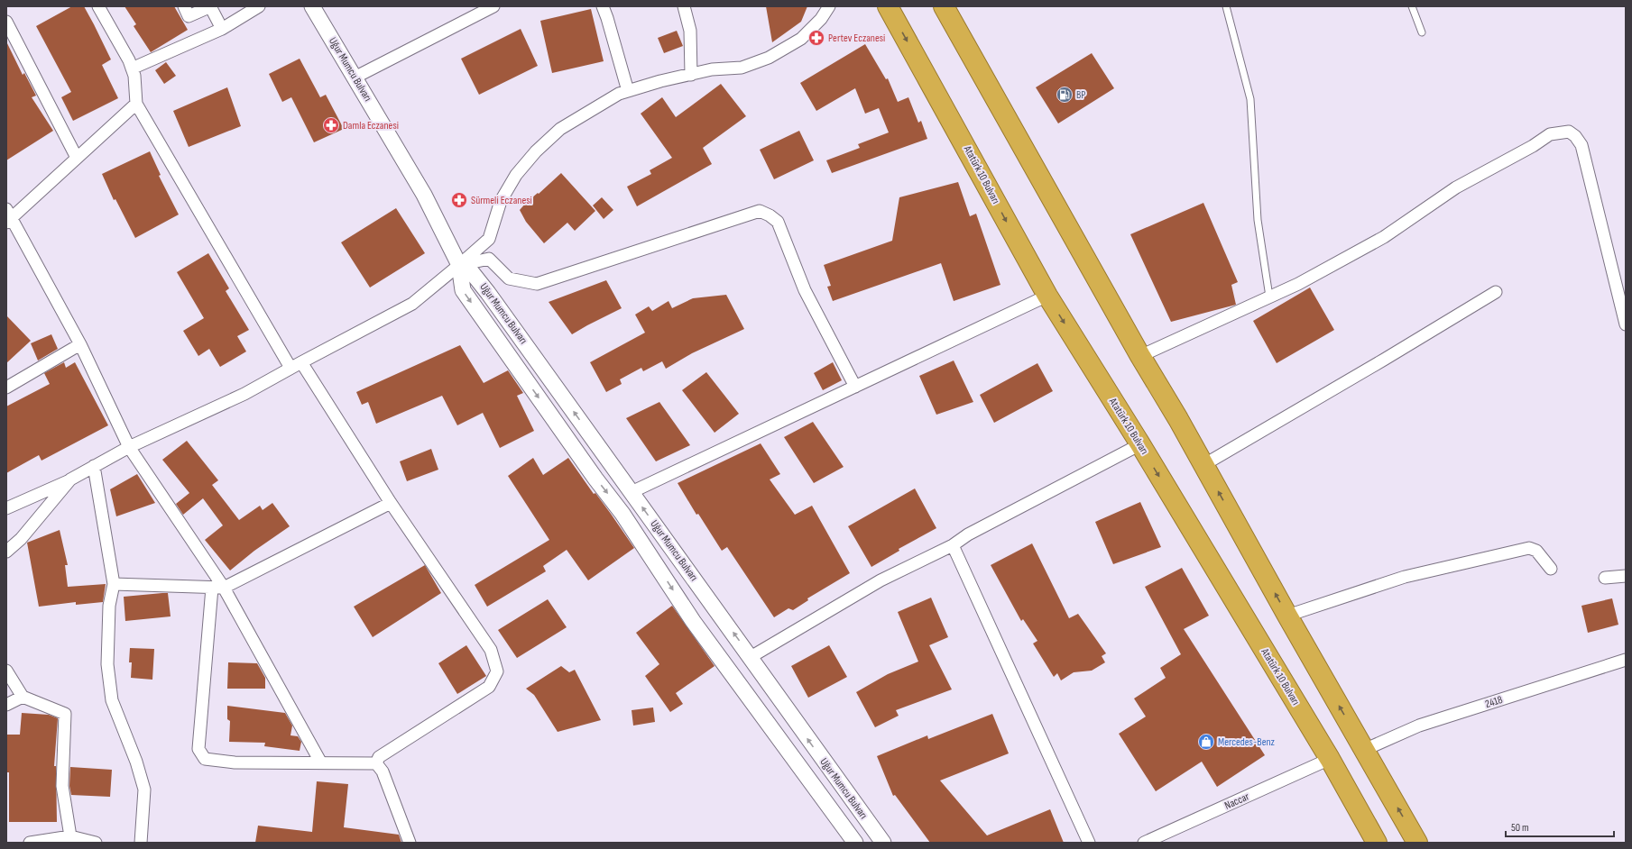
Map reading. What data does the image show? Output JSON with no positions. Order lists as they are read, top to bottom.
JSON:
{
  "streets": {
    "highway": ["Atatürk 10 Bulvarı"],
    "street": ["Uğur Mumcu Bulvarı", "2418", "Naccar"]
  },
  "crossings": [
    ["Atatürk 10 Bulvarı", "Naccar"]
  ],
  "places": {
    "pharmacy": ["Pertev Eczanesi", "Damla Eczanesi", "Sürmeli Eczanesi"],
    "fuel station": ["BP"],
    "shop": ["Mercedes-Benz"]
  },
  "scale_bar": "50 m"
}
